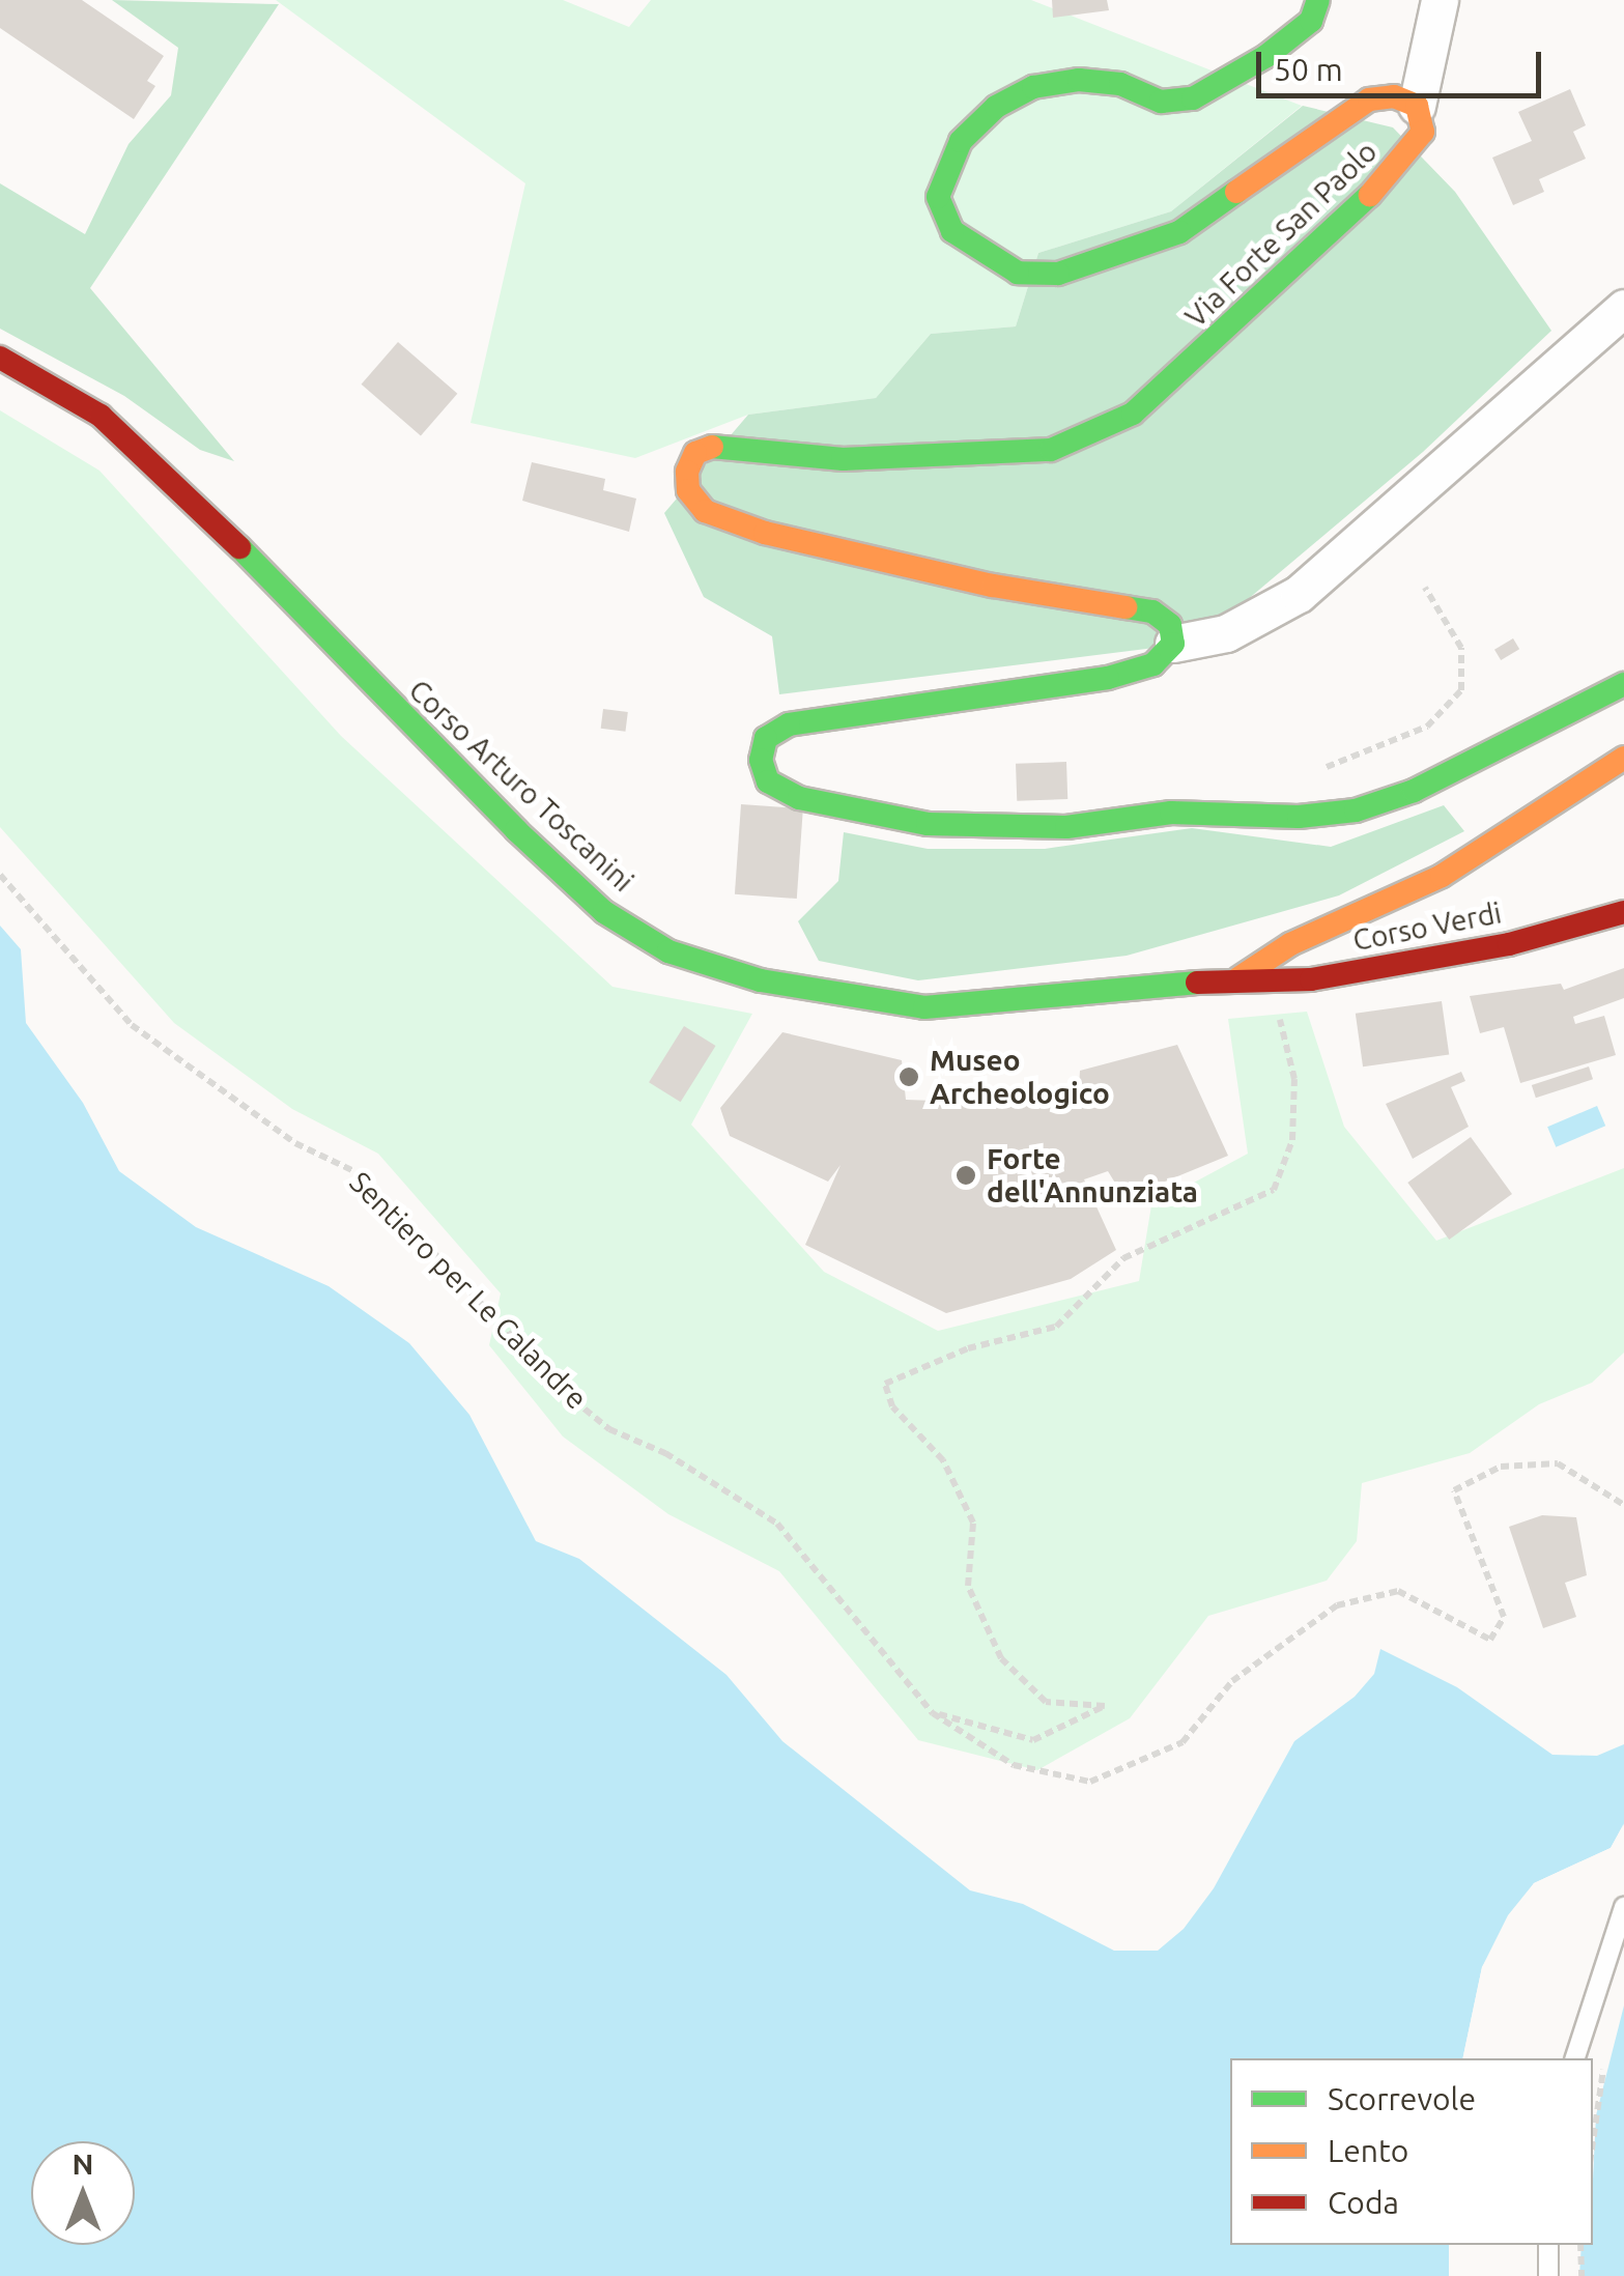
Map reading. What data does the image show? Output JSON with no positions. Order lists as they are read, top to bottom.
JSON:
{
  "streets": {
    "street": ["Via Forte San Paolo", "Corso Arturo Toscanini", "Corso Verdi"],
    "path": ["Sentiero per Le Calandre"]
  },
  "crossings": [
    ["Corso Arturo Toscanini", "Corso Verdi"]
  ],
  "places": ["Museo Archeologico", "Forte dell'Annunziata"],
  "legend": ["Scorrevole", "Lento", "Coda"],
  "scale_bar": "50 m",
  "north": "top"
}
